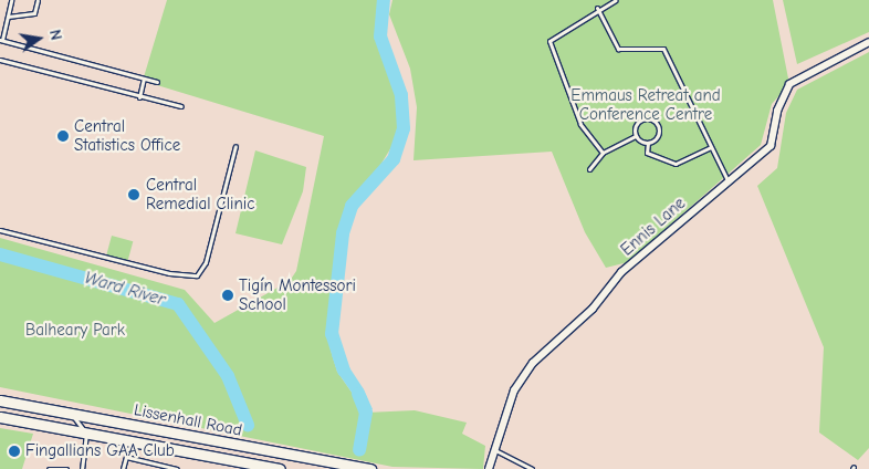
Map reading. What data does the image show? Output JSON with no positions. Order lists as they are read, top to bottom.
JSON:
{
  "streets": {
    "main road": ["Lissenhall Road"],
    "street": ["Ennis Lane"]
  },
  "water": ["Ward River"],
  "parks": ["Emmaus Retreat and Conference Centre", "Balheary Park"],
  "places": [
    "Central Statistics Office",
    "Central Remedial Clinic",
    "Tigín Montessori School",
    "Fingallians GAA Club"
  ],
  "north": "right"
}
